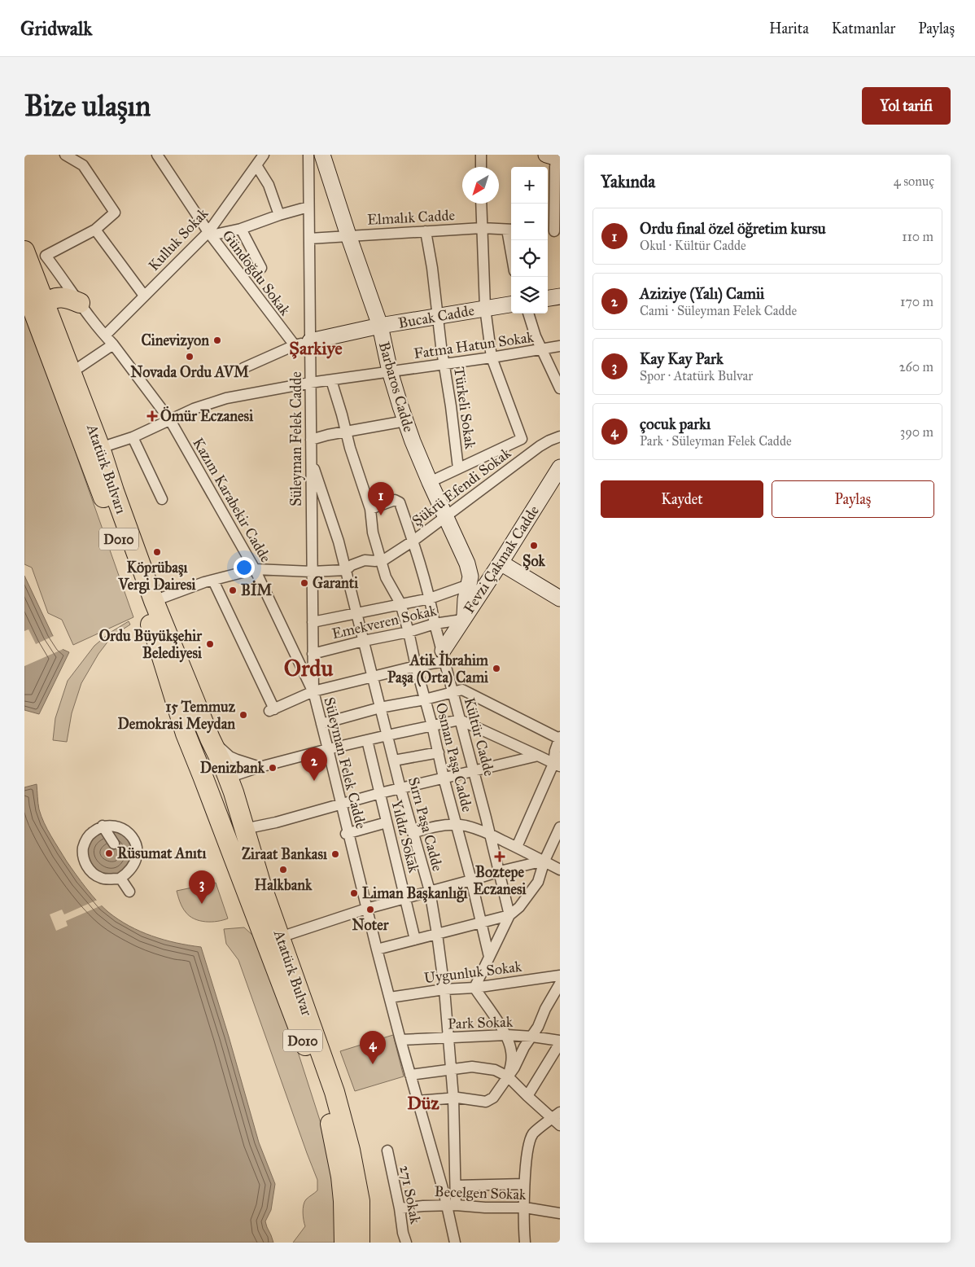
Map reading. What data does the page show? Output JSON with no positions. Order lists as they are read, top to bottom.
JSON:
{
  "streets": {
    "highway": ["Atatürk Bulvarı", "D010", "Atatürk Bulvar"],
    "street": [
      "Elmalık Cadde",
      "Kulluk Sokak",
      "Gündoğdu Sokak",
      "Bucak Cadde",
      "Fatma Hatun Sokak",
      "Barbaros Cadde",
      "Türkeli Sokak",
      "Süleyman Felek Cadde",
      "Şükrü Efendi Sokak",
      "Kazım Karabekir Cadde",
      "Fevzi Çakmak Cadde",
      "Emekveren Sokak",
      "Kültür Cadde",
      "Osman Paşa Cadde",
      "Sırrı Paşa Cadde",
      "Yıldız Sokak",
      "Uygunluk Sokak",
      "Park Sokak",
      "Becelgen Sokak",
      "271 Sokak"
    ]
  },
  "crossings": [
    ["Elmalık Cadde", "Barbaros Cadde"],
    ["Elmalık Cadde", "Türkeli Sokak"],
    ["Elmalık Cadde", "Süleyman Felek Cadde"],
    ["Kulluk Sokak", "Gündoğdu Sokak"],
    ["Kulluk Sokak", "Kazım Karabekir Cadde"],
    ["Gündoğdu Sokak", "Bucak Cadde"],
    ["Bucak Cadde", "Barbaros Cadde"],
    ["Bucak Cadde", "Türkeli Sokak"],
    ["Bucak Cadde", "Süleyman Felek Cadde"],
    ["Fatma Hatun Sokak", "Barbaros Cadde"],
    ["Fatma Hatun Sokak", "Türkeli Sokak"],
    ["Fatma Hatun Sokak", "Süleyman Felek Cadde"],
    ["Fatma Hatun Sokak", "Atatürk Bulvarı"],
    ["Fatma Hatun Sokak", "Kazım Karabekir Cadde"],
    ["Fatma Hatun Sokak", "Osman Paşa Cadde"],
    ["Barbaros Cadde", "Şükrü Efendi Sokak"],
    ["Barbaros Cadde", "Fevzi Çakmak Cadde"],
    ["Barbaros Cadde", "Emekveren Sokak"],
    ["Süleyman Felek Cadde", "Kazım Karabekir Cadde"],
    ["Süleyman Felek Cadde", "Emekveren Sokak"],
    ["Süleyman Felek Cadde", "Sırrı Paşa Cadde"],
    ["Süleyman Felek Cadde", "Uygunluk Sokak"],
    ["Süleyman Felek Cadde", "Park Sokak"],
    ["Süleyman Felek Cadde", "Becelgen Sokak"],
    ["Atatürk Bulvarı", "Atatürk Bulvar"],
    ["Şükrü Efendi Sokak", "Kültür Cadde"],
    ["Şükrü Efendi Sokak", "Osman Paşa Cadde"],
    ["Fevzi Çakmak Cadde", "Emekveren Sokak"],
    ["Fevzi Çakmak Cadde", "Kültür Cadde"],
    ["Emekveren Sokak", "Kültür Cadde"],
    ["Emekveren Sokak", "Osman Paşa Cadde"],
    ["Emekveren Sokak", "Sırrı Paşa Cadde"],
    ["Kültür Cadde", "Osman Paşa Cadde"],
    ["Sırrı Paşa Cadde", "Uygunluk Sokak"],
    ["Sırrı Paşa Cadde", "Park Sokak"],
    ["Sırrı Paşa Cadde", "Becelgen Sokak"],
    ["Becelgen Sokak", "271 Sokak"]
  ],
  "districts": ["Şarkiye", "Ordu", "Düz"],
  "places": {
    "other": [
      "Cinevizyon",
      "Novada Ordu AVM",
      "Şok",
      "Köprübaşı Vergi Dairesi",
      "Garanti",
      "BİM",
      "Ordu Büyükşehir Belediyesi",
      "Atik İbrahim Paşa (Orta) Cami",
      "15 Temmuz Demokrasi Meydan",
      "Denizbank",
      "Rüsumat Anıtı",
      "Ziraat Bankası",
      "Halkbank",
      "Liman Başkanlığı",
      "Noter"
    ],
    "health": ["Ömür Eczanesi", "Boztepe Eczanesi"]
  },
  "north": "bottom left",
  "page": {
    "header": "Gridwalk",
    "nav": ["Harita", "Katmanlar", "Paylaş"],
    "buttons": [
      "Yol tarifi",
      ["Kaydet", "Paylaş"]
    ],
    "title": "Bize ulaşın",
    "heading": ["Yakında", "4 sonuç"],
    "map_buttons": ["+", "−"],
    "list": [
      {
        "mark": "1",
        "name": "Ordu final özel öğretim kursu",
        "note": "Okul · Kültür Cadde",
        "value": "110 m"
      },
      {
        "mark": "2",
        "name": "Aziziye (Yalı) Camii",
        "note": "Cami · Süleyman Felek Cadde",
        "value": "170 m"
      },
      {
        "mark": "3",
        "name": "Kay Kay Park",
        "note": "Spor · Atatürk Bulvar",
        "value": "260 m"
      },
      {
        "mark": "4",
        "name": "çocuk parkı",
        "note": "Park · Süleyman Felek Cadde",
        "value": "390 m"
      }
    ],
    "pins": [
      "1",
      "2",
      "3",
      "4"
    ]
  }
}
